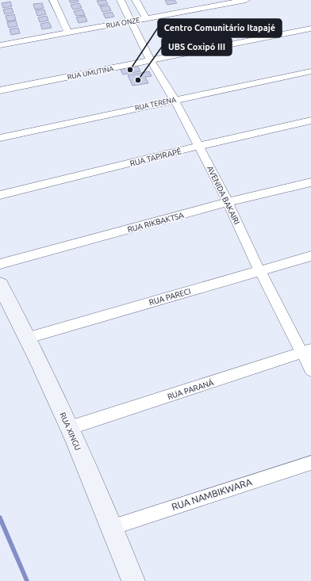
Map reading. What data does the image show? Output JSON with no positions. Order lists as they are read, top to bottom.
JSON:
{
  "streets": {
    "street": [
      "RUA ONZE",
      "RUA UMUTINA",
      "RUA TERENA",
      "RUA TAPIRAPÉ",
      "AVENIDA BAKAIRI",
      "RUA RIKBAKTSA",
      "RUA PARECI",
      "RUA PARANÁ",
      "RUA XINGU",
      "RUA NAMBIKWARA"
    ]
  },
  "crossings": [
    ["RUA ONZE", "AVENIDA BAKAIRI"],
    ["RUA UMUTINA", "AVENIDA BAKAIRI"],
    ["RUA TERENA", "AVENIDA BAKAIRI"],
    ["RUA TAPIRAPÉ", "AVENIDA BAKAIRI"],
    ["AVENIDA BAKAIRI", "RUA RIKBAKTSA"],
    ["AVENIDA BAKAIRI", "RUA PARECI"],
    ["AVENIDA BAKAIRI", "RUA PARANÁ"],
    ["RUA PARECI", "RUA XINGU"],
    ["RUA PARANÁ", "RUA XINGU"],
    ["RUA XINGU", "RUA NAMBIKWARA"]
  ],
  "places": ["Centro Comunitário Itapajé", "UBS Coxipó III"]
}
